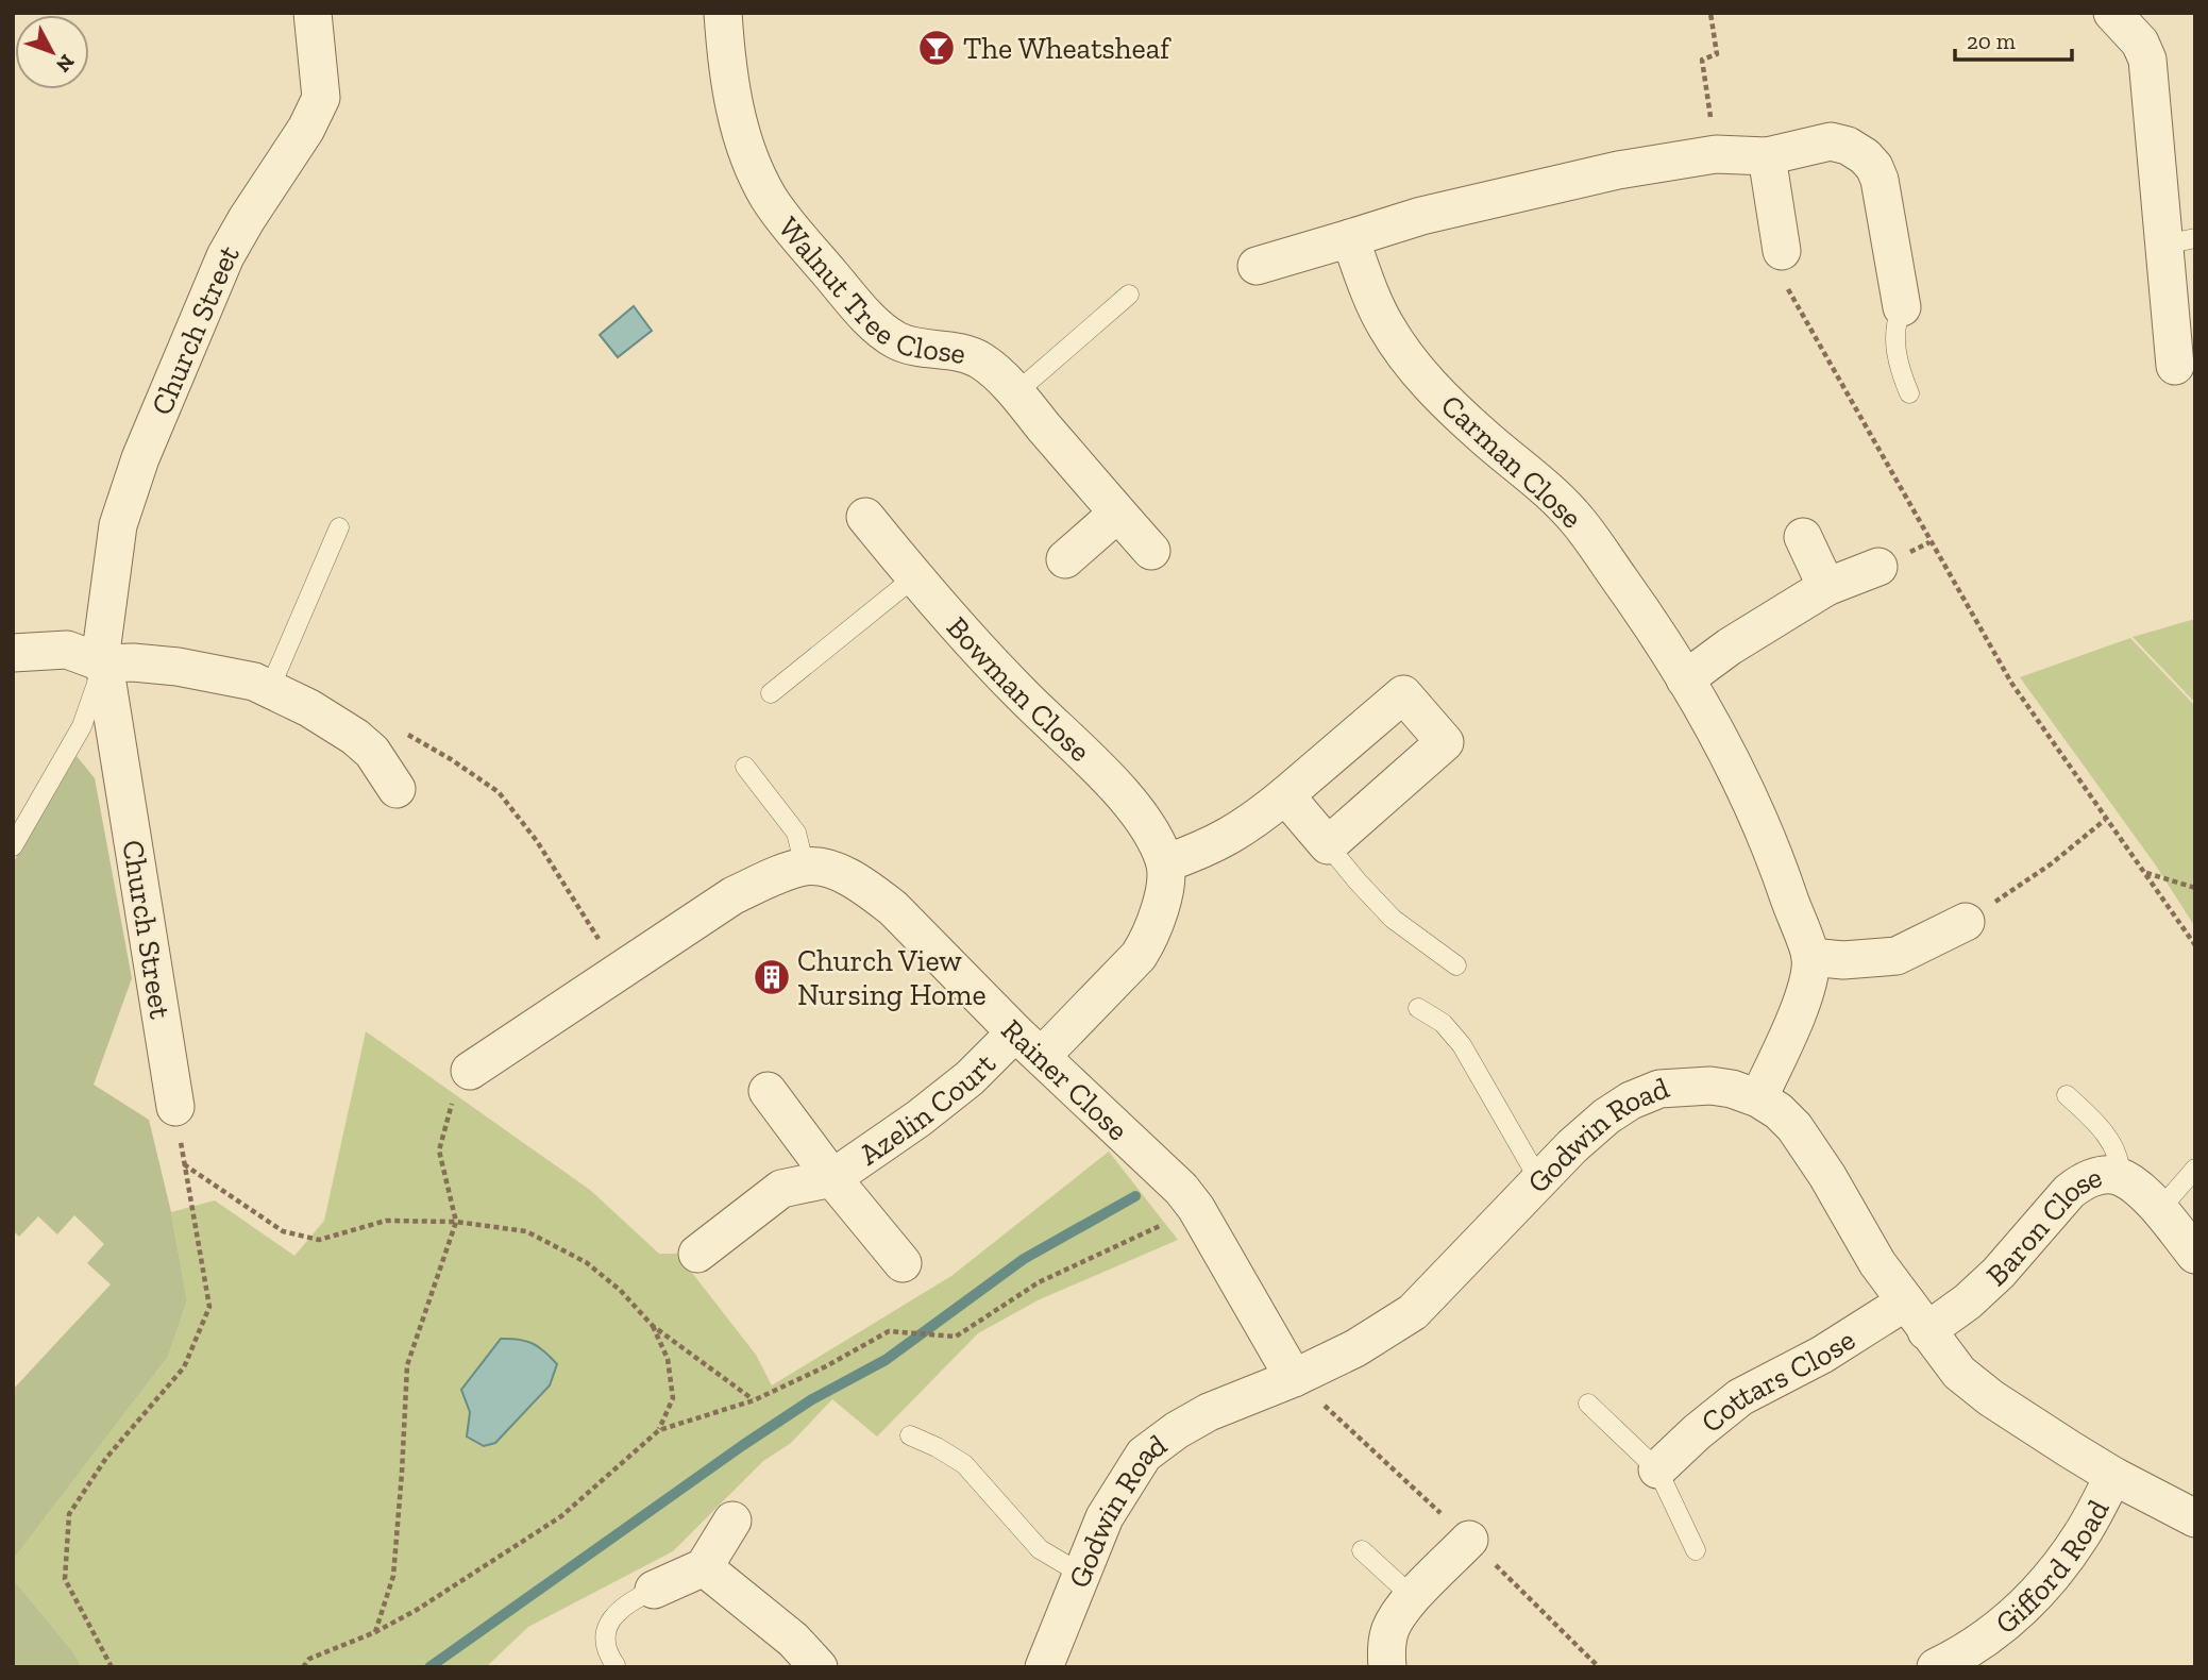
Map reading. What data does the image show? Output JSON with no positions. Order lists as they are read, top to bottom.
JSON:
{
  "streets": {
    "street": [
      "Walnut Tree Close",
      "Church Street",
      "Carman Close",
      "Bowman Close",
      "Rainer Close",
      "Azelin Court",
      "Godwin Road",
      "Baron Close",
      "Cottars Close",
      "Gifford Road"
    ]
  },
  "crossings": [
    ["Bowman Close", "Rainer Close"],
    ["Bowman Close", "Azelin Court"],
    ["Rainer Close", "Azelin Court"],
    ["Rainer Close", "Godwin Road"],
    ["Godwin Road", "Baron Close"],
    ["Godwin Road", "Cottars Close"],
    ["Godwin Road", "Gifford Road"],
    ["Baron Close", "Cottars Close"]
  ],
  "places": {
    "bar": ["The Wheatsheaf"],
    "building": ["Church View Nursing Home"]
  },
  "scale_bar": "20 m",
  "north": "bottom right"
}
